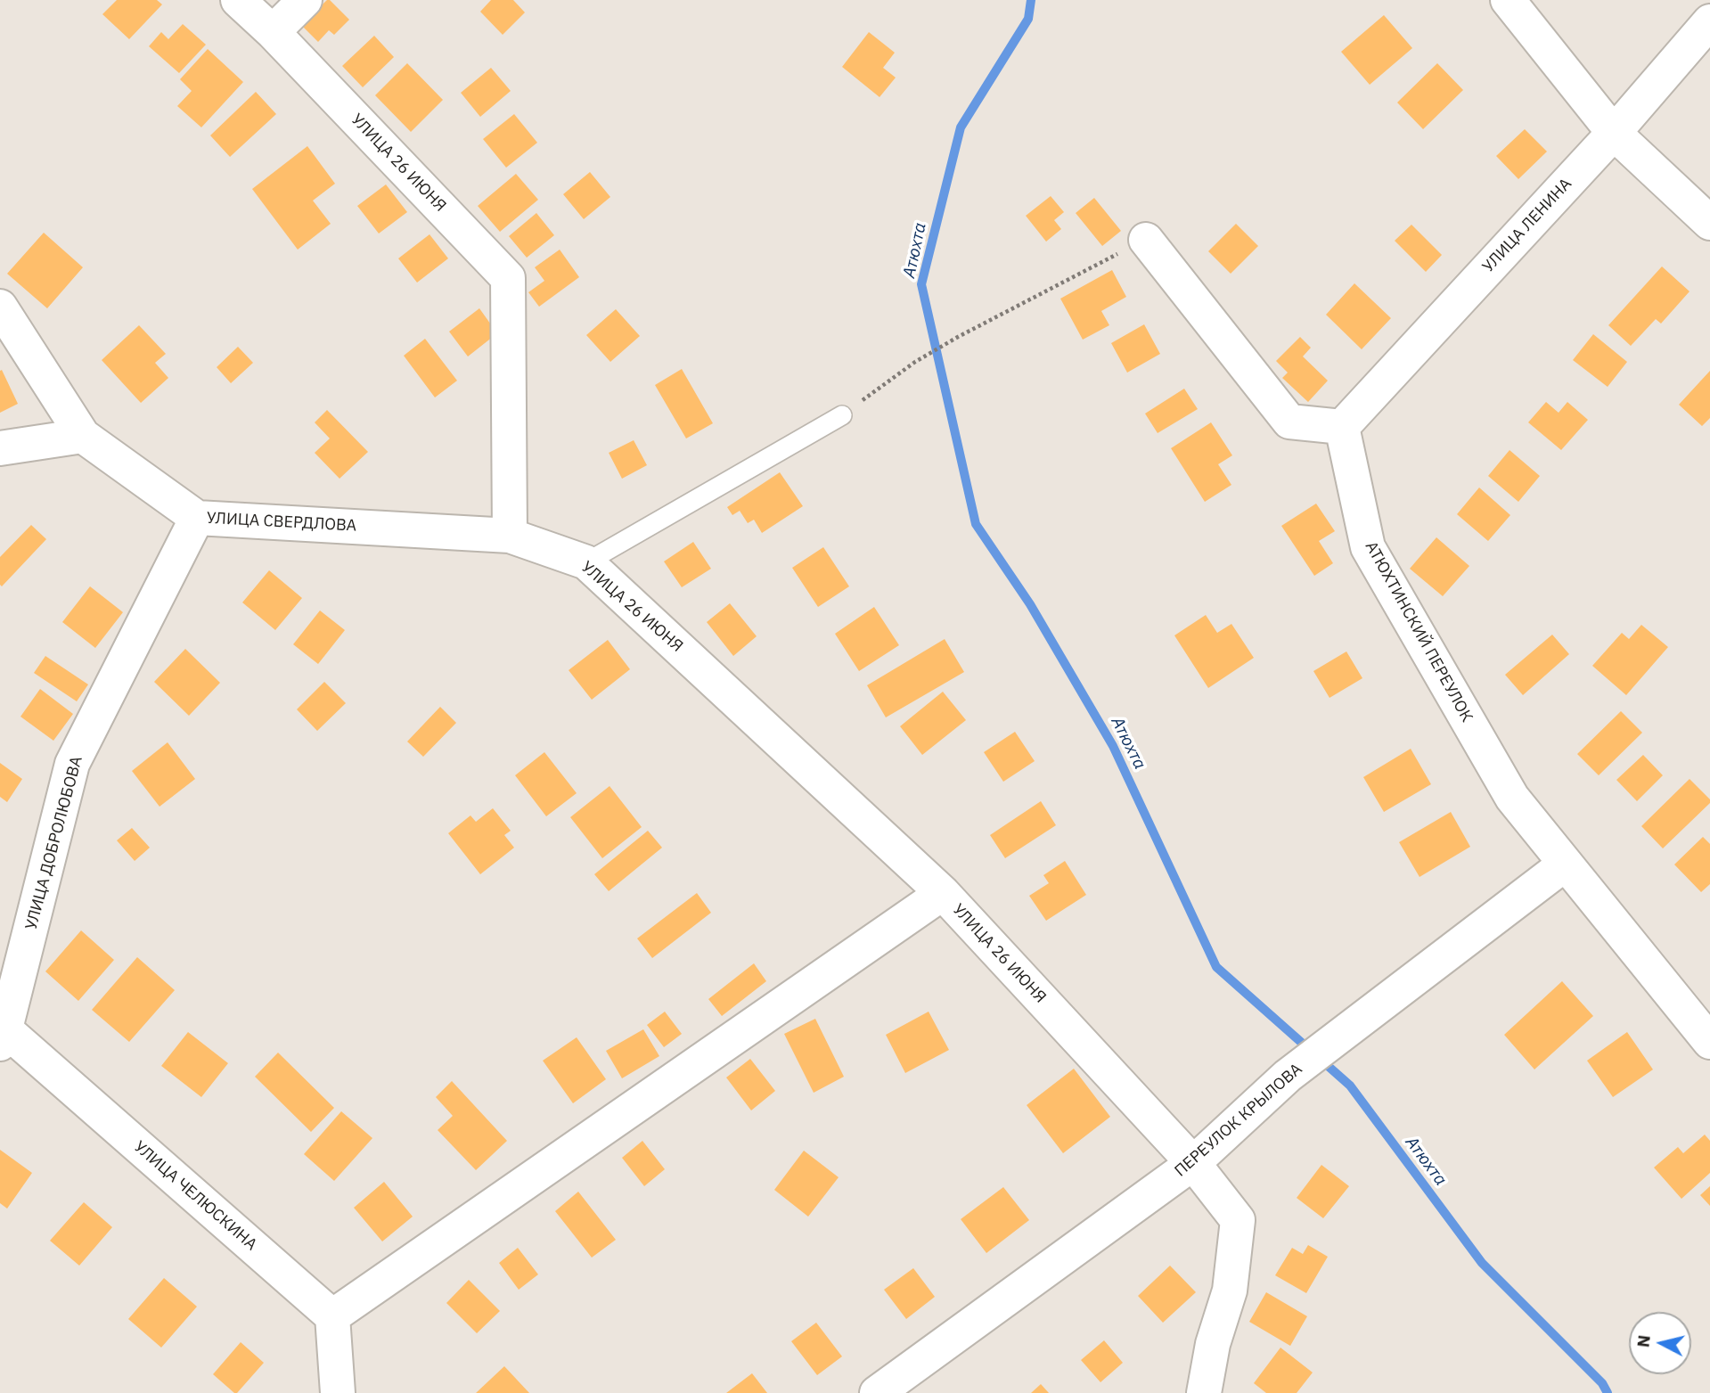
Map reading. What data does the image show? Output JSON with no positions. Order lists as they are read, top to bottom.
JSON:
{
  "streets": {
    "street": [
      "УЛИЦА 26 ИЮНЯ",
      "УЛИЦА ЛЕНИНА",
      "УЛИЦА СВЕРДЛОВА",
      "АТЮХТИНСКИЙ ПЕРЕУЛОК",
      "УЛИЦА ДОБРОЛЮБОВА",
      "ПЕРЕУЛОК КРЫЛОВА",
      "УЛИЦА ЧЕЛЮСКИНА"
    ]
  },
  "crossings": [
    ["УЛИЦА 26 ИЮНЯ", "УЛИЦА СВЕРДЛОВА"],
    ["УЛИЦА 26 ИЮНЯ", "ПЕРЕУЛОК КРЫЛОВА"],
    ["УЛИЦА ЛЕНИНА", "АТЮХТИНСКИЙ ПЕРЕУЛОК"],
    ["УЛИЦА СВЕРДЛОВА", "УЛИЦА ДОБРОЛЮБОВА"],
    ["АТЮХТИНСКИЙ ПЕРЕУЛОК", "ПЕРЕУЛОК КРЫЛОВА"],
    ["УЛИЦА ДОБРОЛЮБОВА", "УЛИЦА ЧЕЛЮСКИНА"]
  ],
  "water": ["Атюхта"],
  "north": "left"
}
